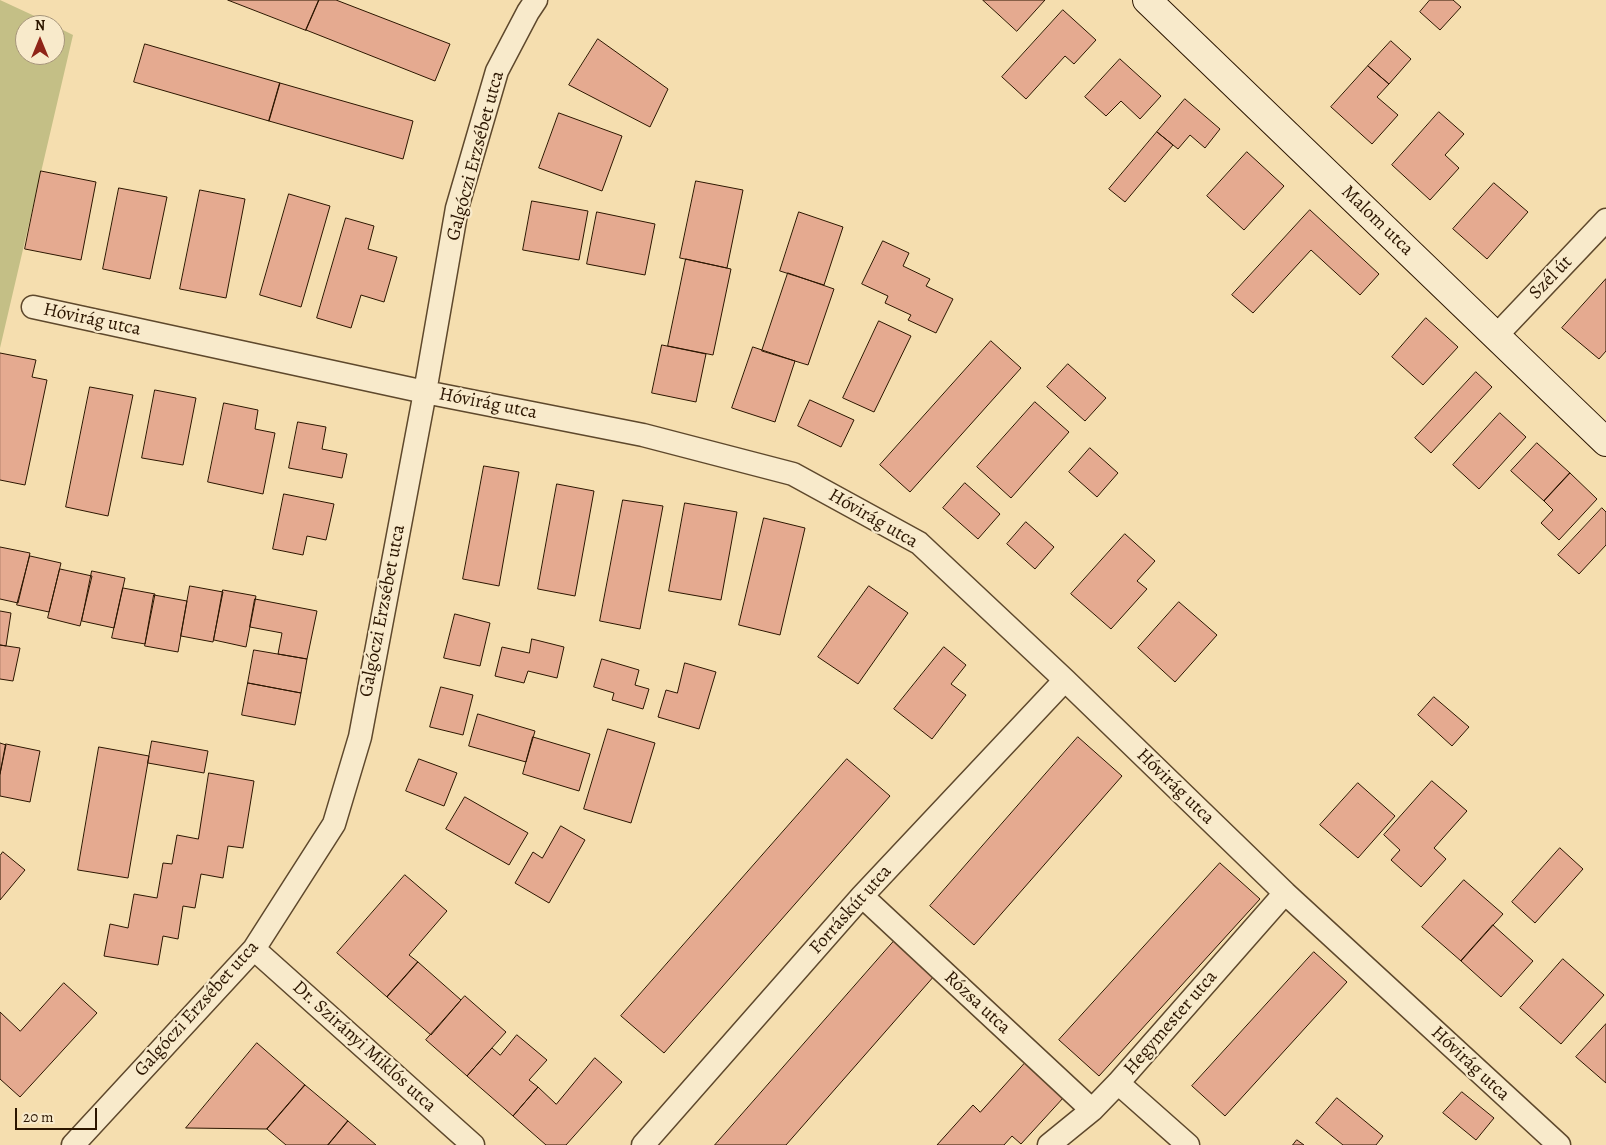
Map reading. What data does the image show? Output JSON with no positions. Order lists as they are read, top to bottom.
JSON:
{
  "streets": {
    "main road": ["Malom utca"],
    "street": [
      "Galgóczi Erzsébet utca",
      "Szél út",
      "Hóvirág utca",
      "Forráskút utca",
      "Rózsa utca",
      "Hegymester utca",
      "Dr. Szirányi Miklós utca"
    ]
  },
  "crossings": [
    ["Galgóczi Erzsébet utca", "Hóvirág utca"],
    ["Galgóczi Erzsébet utca", "Dr. Szirányi Miklós utca"],
    ["Malom utca", "Szél út"],
    ["Hóvirág utca", "Forráskút utca"],
    ["Hóvirág utca", "Hegymester utca"],
    ["Forráskút utca", "Rózsa utca"],
    ["Rózsa utca", "Hegymester utca"]
  ],
  "scale_bar": "20 m",
  "north": "top"
}
